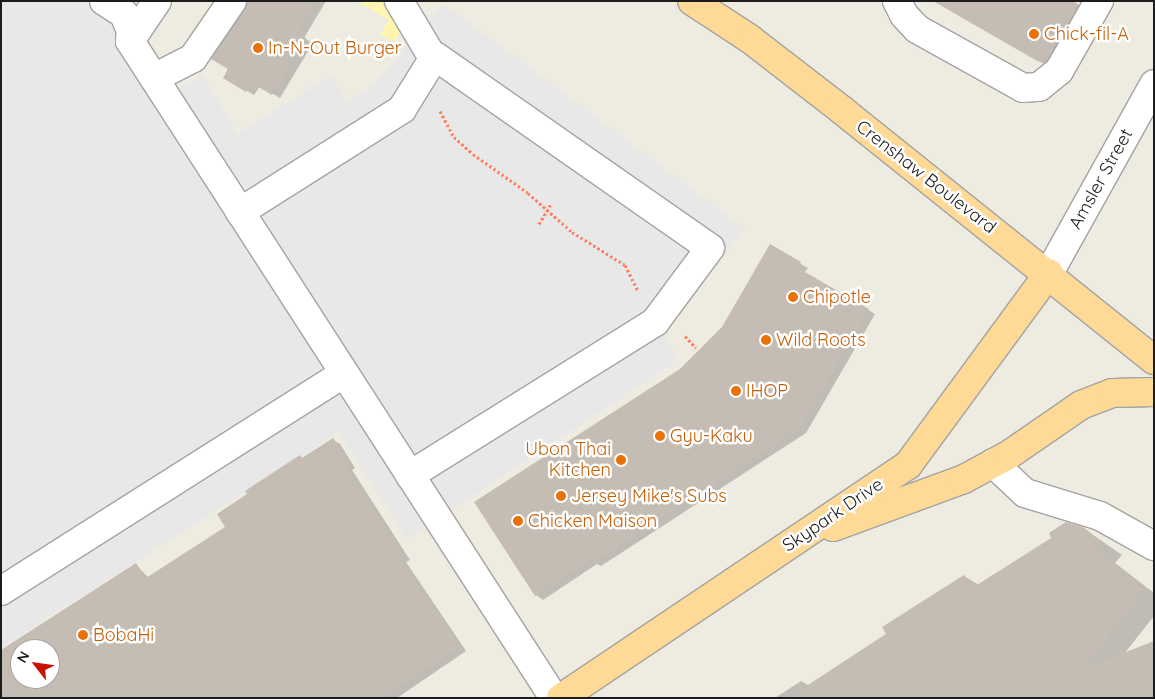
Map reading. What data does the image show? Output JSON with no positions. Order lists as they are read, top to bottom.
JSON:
{
  "streets": {
    "main road": ["Crenshaw Boulevard", "Skypark Drive"],
    "street": ["Amsler Street"]
  },
  "crossings": [
    ["Crenshaw Boulevard", "Amsler Street"],
    ["Crenshaw Boulevard", "Skypark Drive"],
    ["Amsler Street", "Skypark Drive"]
  ],
  "places": [
    "Chick-fil-A",
    "In-N-Out Burger",
    "Chipotle",
    "Wild Roots",
    "IHOP",
    "Gyu-Kaku",
    "Ubon Thai Kitchen",
    "Jersey Mike's Subs",
    "Chicken Maison",
    "BobaHi"
  ],
  "north": "top left"
}
